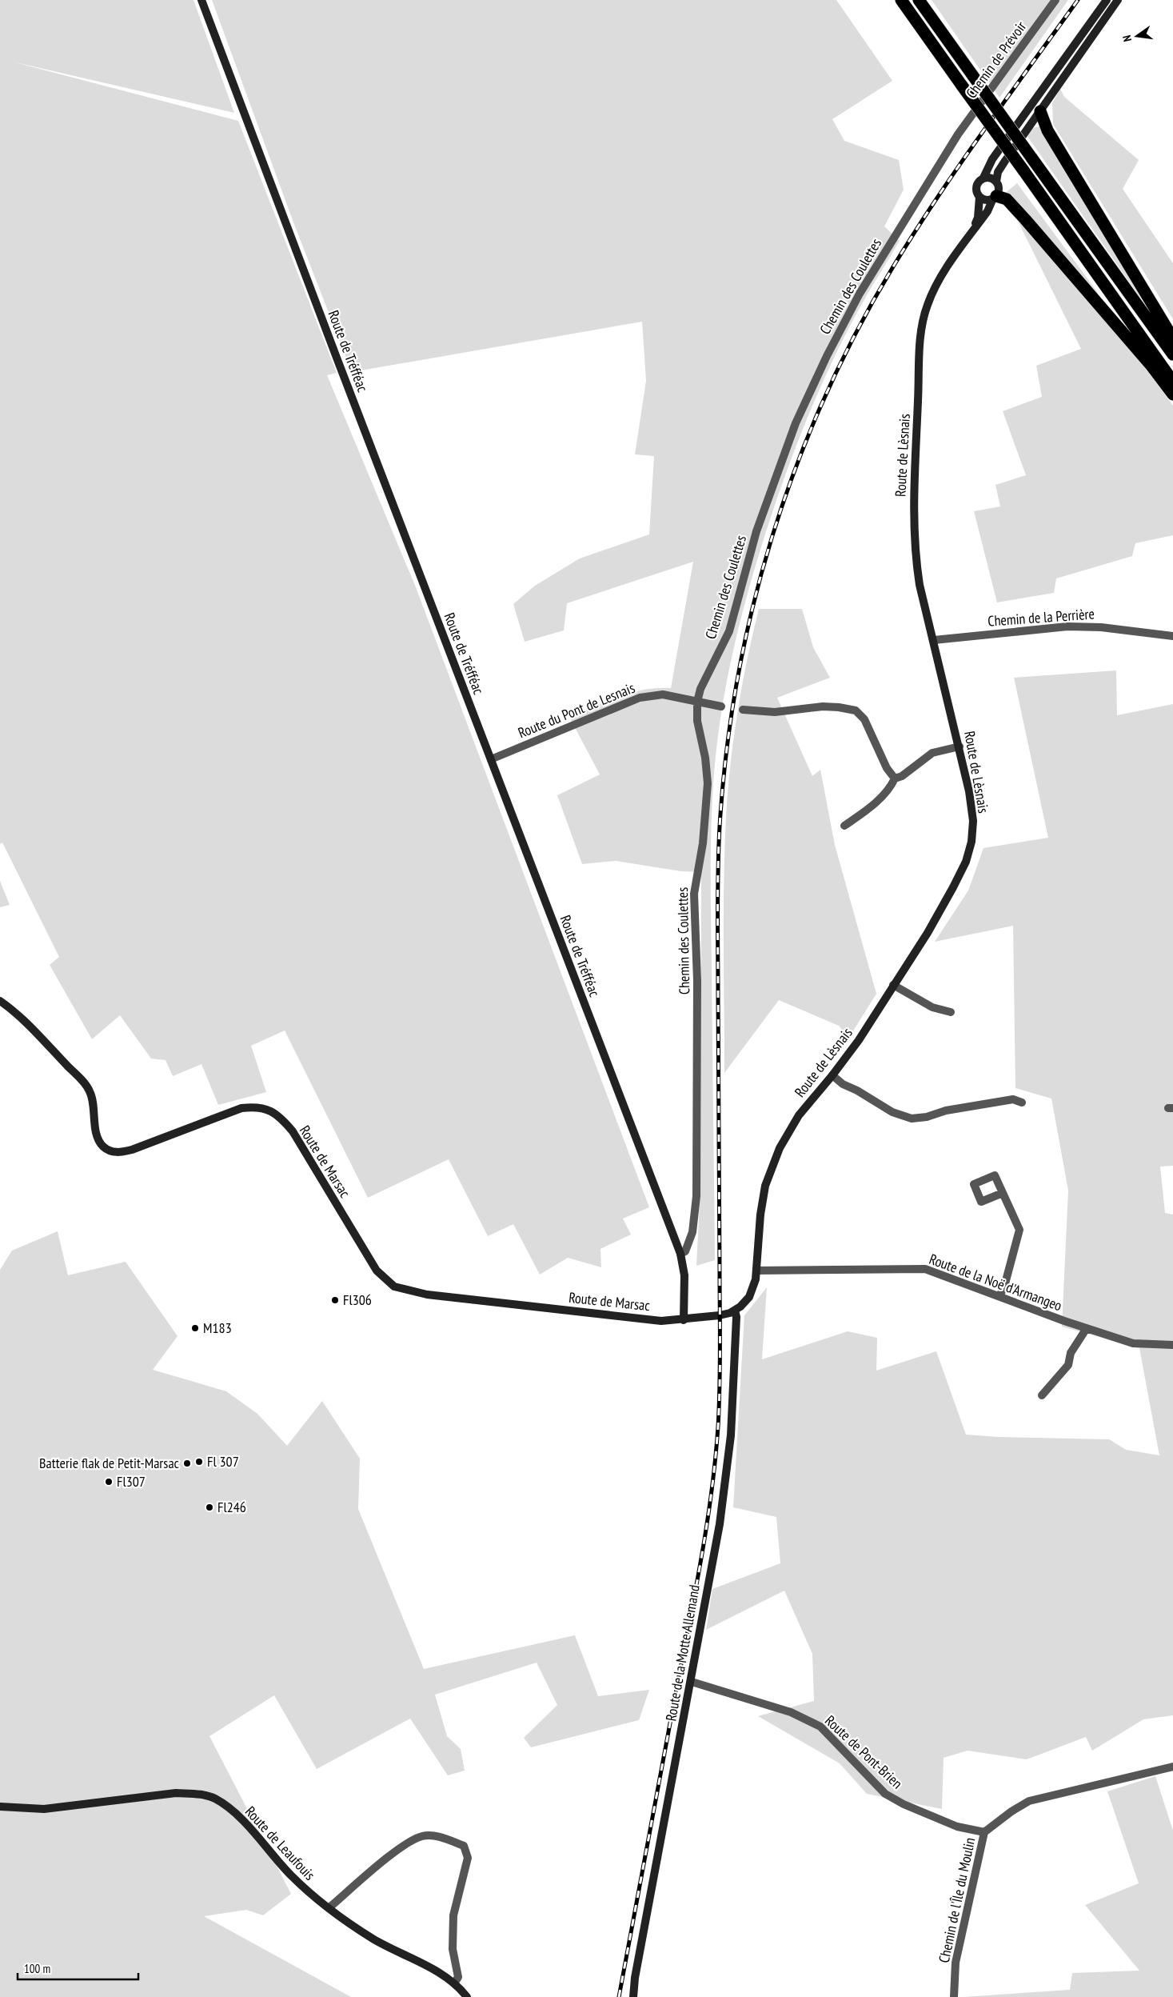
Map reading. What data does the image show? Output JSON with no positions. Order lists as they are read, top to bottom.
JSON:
{
  "streets": {
    "street": [
      "Chemin de Prévoir",
      "Chemin des Coulettes",
      "Route de Tréfféac",
      "Route de Lèsnais",
      "Chemin de la Perrière",
      "Route du Pont de Lesnais",
      "Route de Marsac",
      "Route de la Noë d'Armangeo",
      "Route de la Motte Allemand",
      "Route de Pont-Brien",
      "Route de Leaufouis",
      "Chemin de l'Île du Moulin"
    ]
  },
  "crossings": [
    ["Chemin de Prévoir", "Chemin des Coulettes"],
    ["Chemin des Coulettes", "Route de Tréfféac"],
    ["Chemin des Coulettes", "Route du Pont de Lesnais"],
    ["Route de Tréfféac", "Route de Lèsnais"],
    ["Route de Tréfféac", "Route du Pont de Lesnais"],
    ["Route de Tréfféac", "Route de Marsac"],
    ["Route de Lèsnais", "Chemin de la Perrière"],
    ["Route de Lèsnais", "Route de Marsac"],
    ["Route de Lèsnais", "Route de la Noë d'Armangeo"],
    ["Route de Lèsnais", "Route de la Motte Allemand"],
    ["Route de la Motte Allemand", "Route de Pont-Brien"],
    ["Route de Pont-Brien", "Chemin de l'Île du Moulin"]
  ],
  "places": [
    "Fl306",
    "M183",
    "Fl 307",
    "Batterie flak de Petit-Marsac",
    "Fl307",
    "Fl246"
  ],
  "scale_bar": "100 m",
  "north": "left"
}
